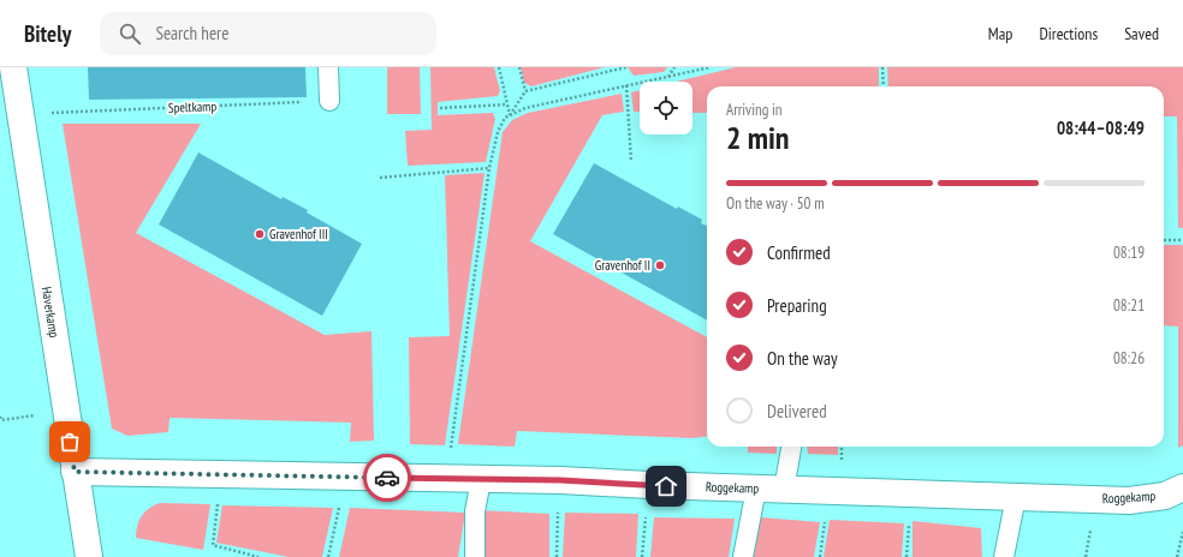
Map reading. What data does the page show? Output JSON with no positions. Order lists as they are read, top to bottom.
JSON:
{
  "streets": {
    "street": ["Haverkamp", "Roggekamp"],
    "path": ["Speltkamp"]
  },
  "crossings": [
    ["Speltkamp", "Haverkamp"],
    ["Haverkamp", "Roggekamp"]
  ],
  "places": ["Gravenhof III", "Gravenhof II"],
  "page": {
    "header": "Bitely",
    "search": "Search here",
    "nav": ["Map", "Directions", "Saved"],
    "heading": ["2 min", "Arriving in", "08:44–08:49"],
    "bar": "On the way · 50 m",
    "list": [
      ["Confirmed", "08:19"],
      ["Preparing", "08:21"],
      ["On the way", "08:26"],
      "Delivered"
    ]
  }
}
